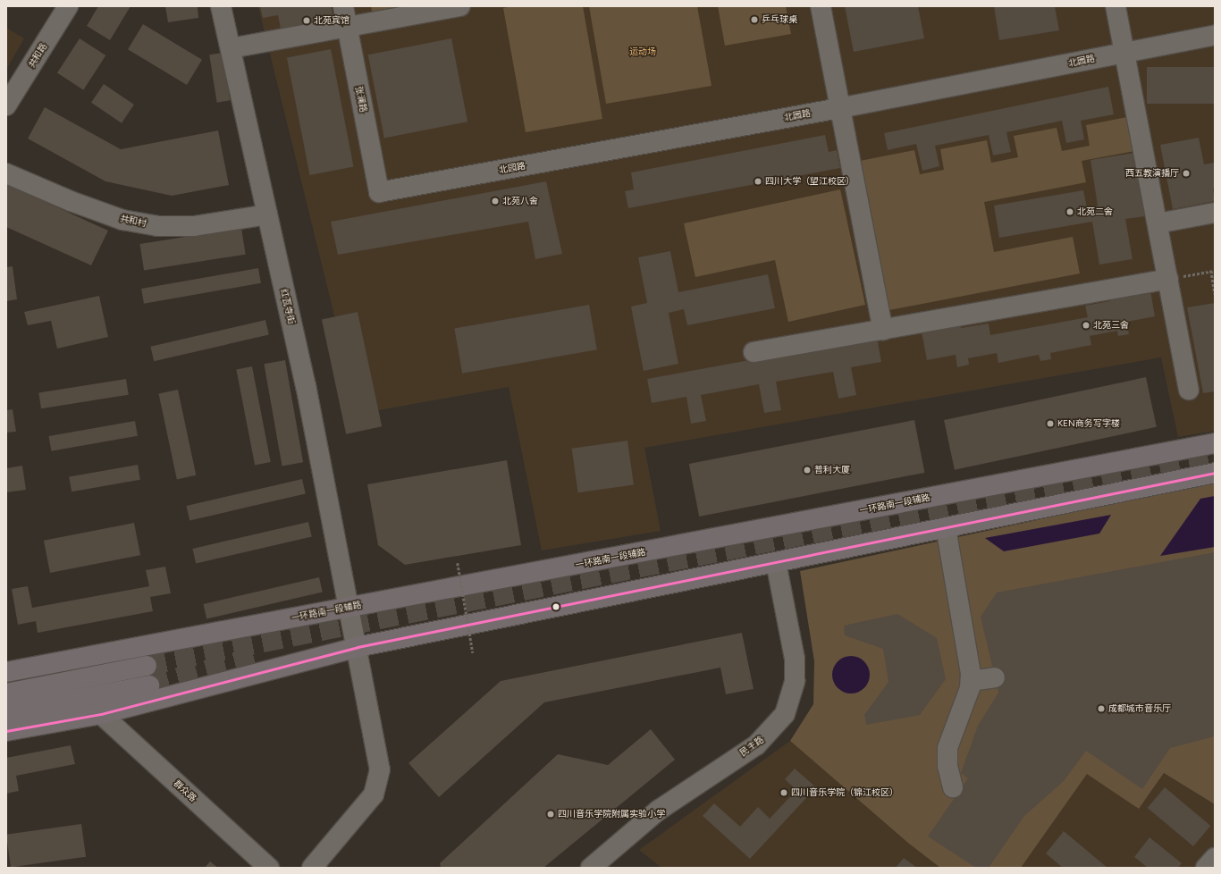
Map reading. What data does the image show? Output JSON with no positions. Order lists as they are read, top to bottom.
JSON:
{
  "streets": {
    "main road": ["一环路南一段辅路"],
    "street": [
      "共和路",
      "北园路",
      "张澜路",
      "共和村",
      "红瓦寺街",
      "民主路",
      "群众路"
    ]
  },
  "crossings": [
    ["北园路", "张澜路"],
    ["共和村", "红瓦寺街"],
    ["红瓦寺街", "一环路南一段辅路"]
  ],
  "parks": ["运动场"],
  "places": [
    "乒乓球桌",
    "北苑宾馆",
    "西五教演播厅",
    "四川大学（望江校区）",
    "北苑八舍",
    "北苑二舍",
    "北苑三舍",
    "KEN商务写字楼",
    "普利大厦",
    "成都城市音乐厅",
    "四川音乐学院（锦江校区）",
    "四川音乐学院附属实验小学"
  ]
}
